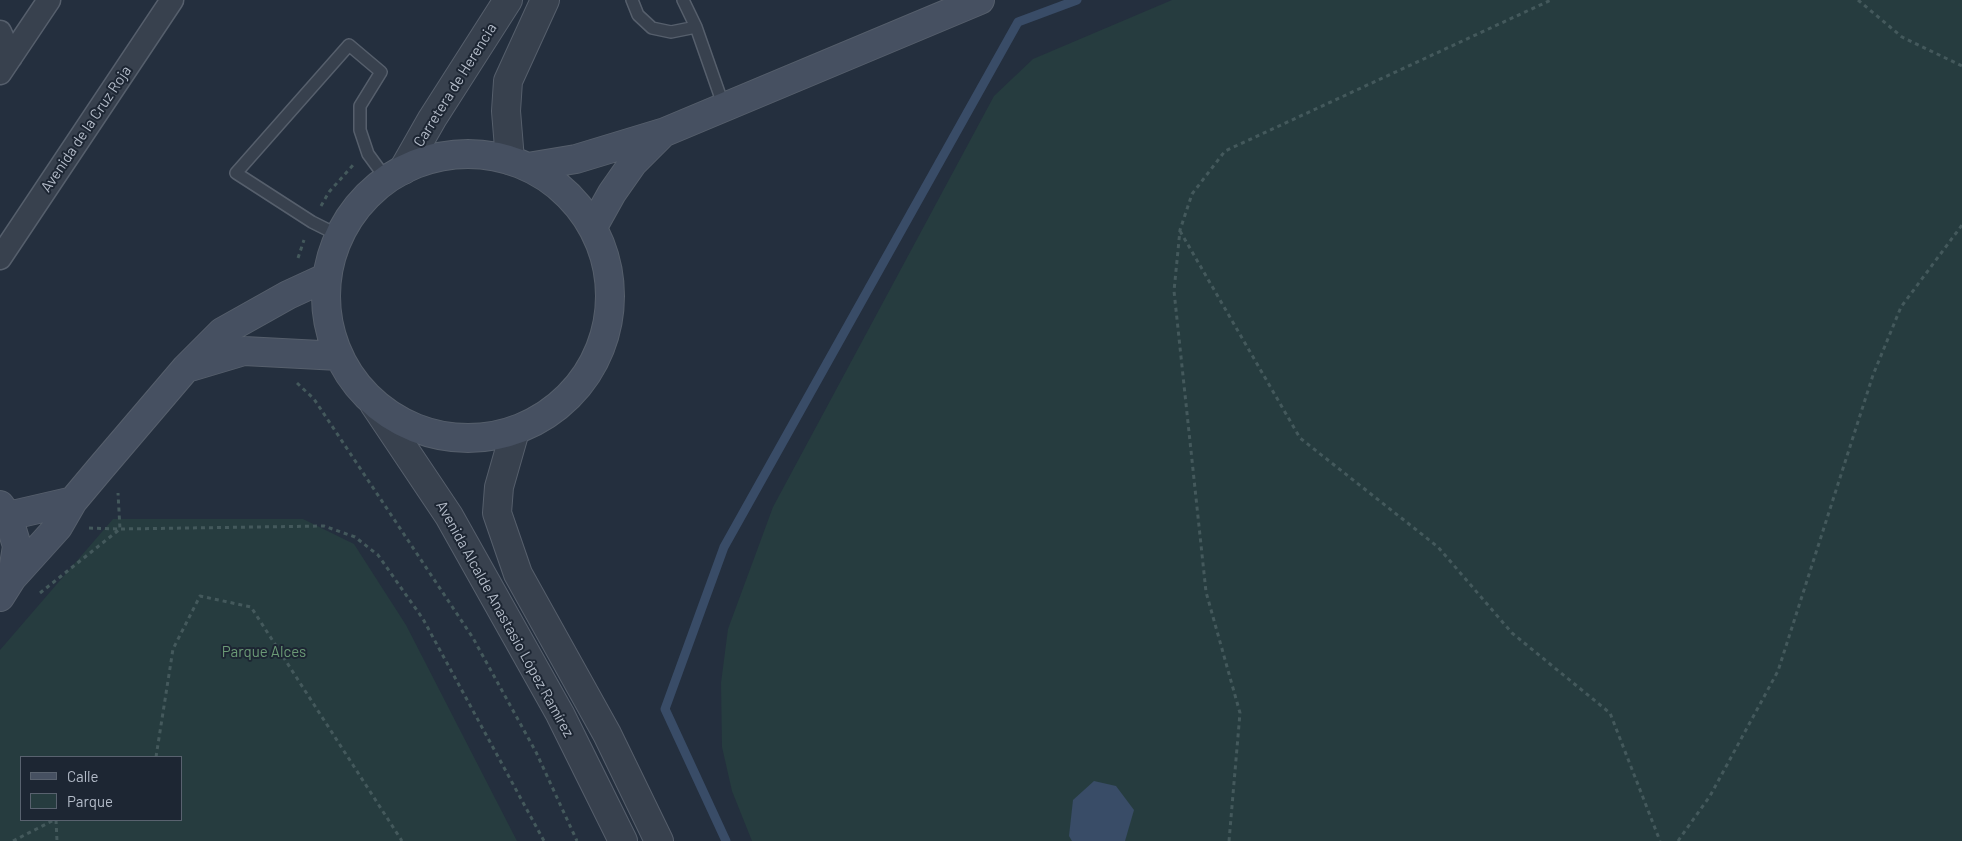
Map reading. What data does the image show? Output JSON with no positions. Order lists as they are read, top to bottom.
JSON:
{
  "streets": {
    "street": ["Carretera de Herencia", "Avenida de la Cruz Roja", "Avenida Alcalde Anastasio López Ramírez"]
  },
  "parks": ["Parque Alces"],
  "legend": ["Calle", "Parque"]
}
